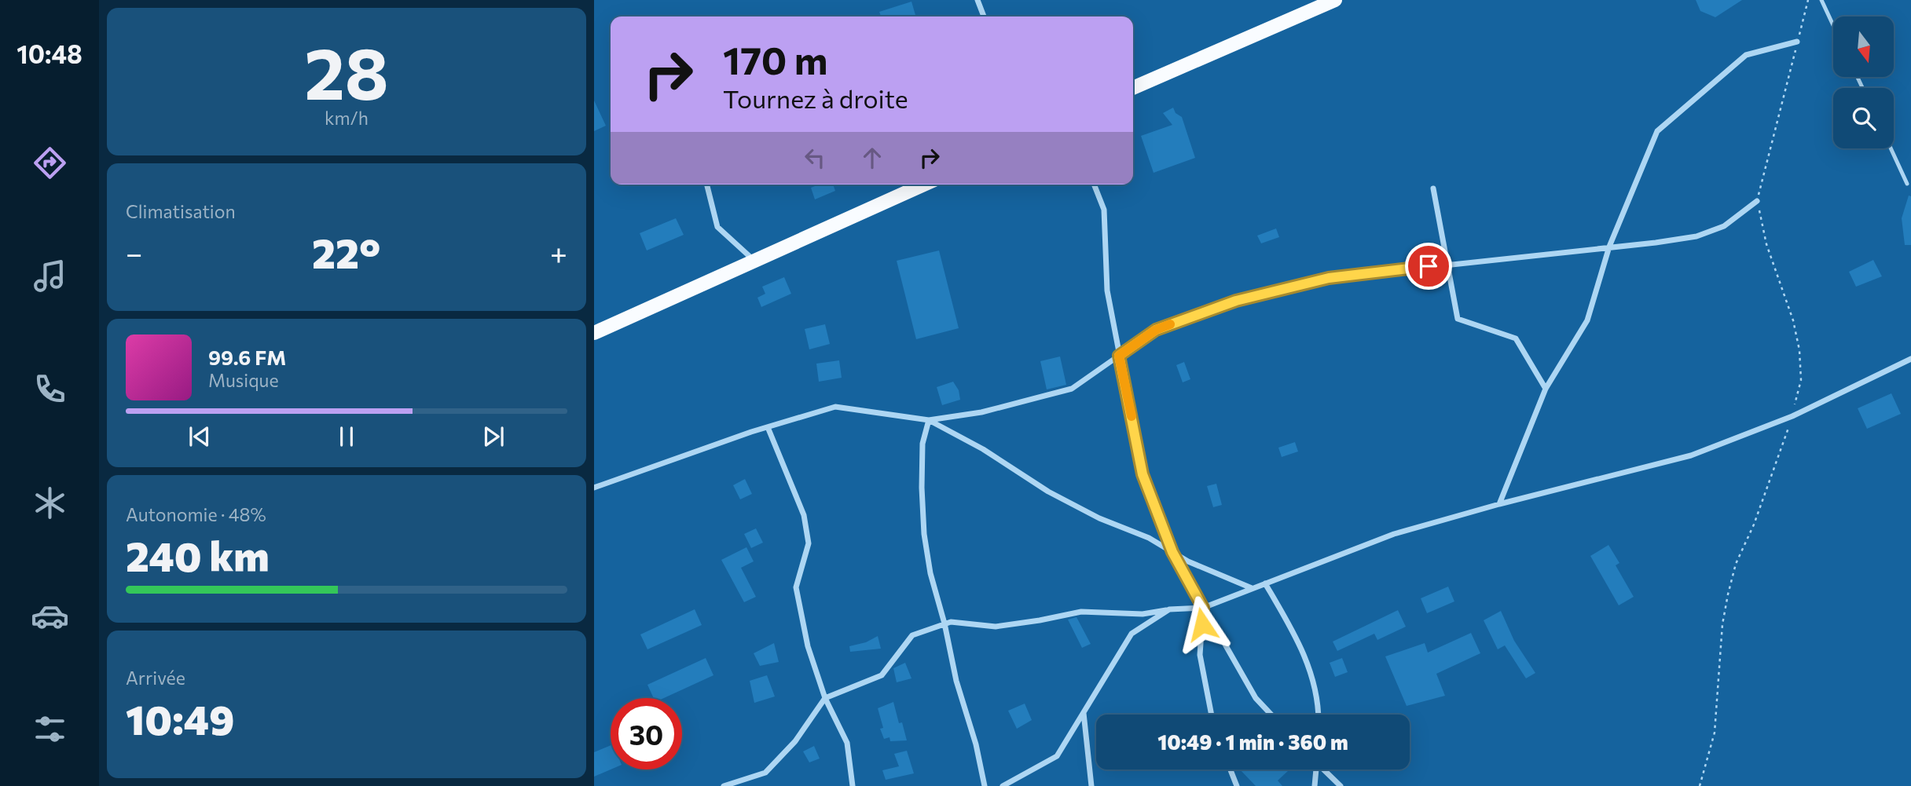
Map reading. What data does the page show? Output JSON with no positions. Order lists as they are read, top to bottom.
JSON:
{
  "north": "bottom",
  "page": {
    "tabs": "10:48",
    "tile": [
      ["28", "km/h"],
      "Climatisation",
      ["Autonomie · 48%", "240 km"],
      ["Arrivée", "10:49"]
    ],
    "turn": ["170 m", "Tournez à droite"],
    "heat": ["−", "22°", "+"],
    "song": ["99.6 FM", "Musique"],
    "limit": "30",
    "trip": "10:49 · 1 min · 360 m"
  }
}
